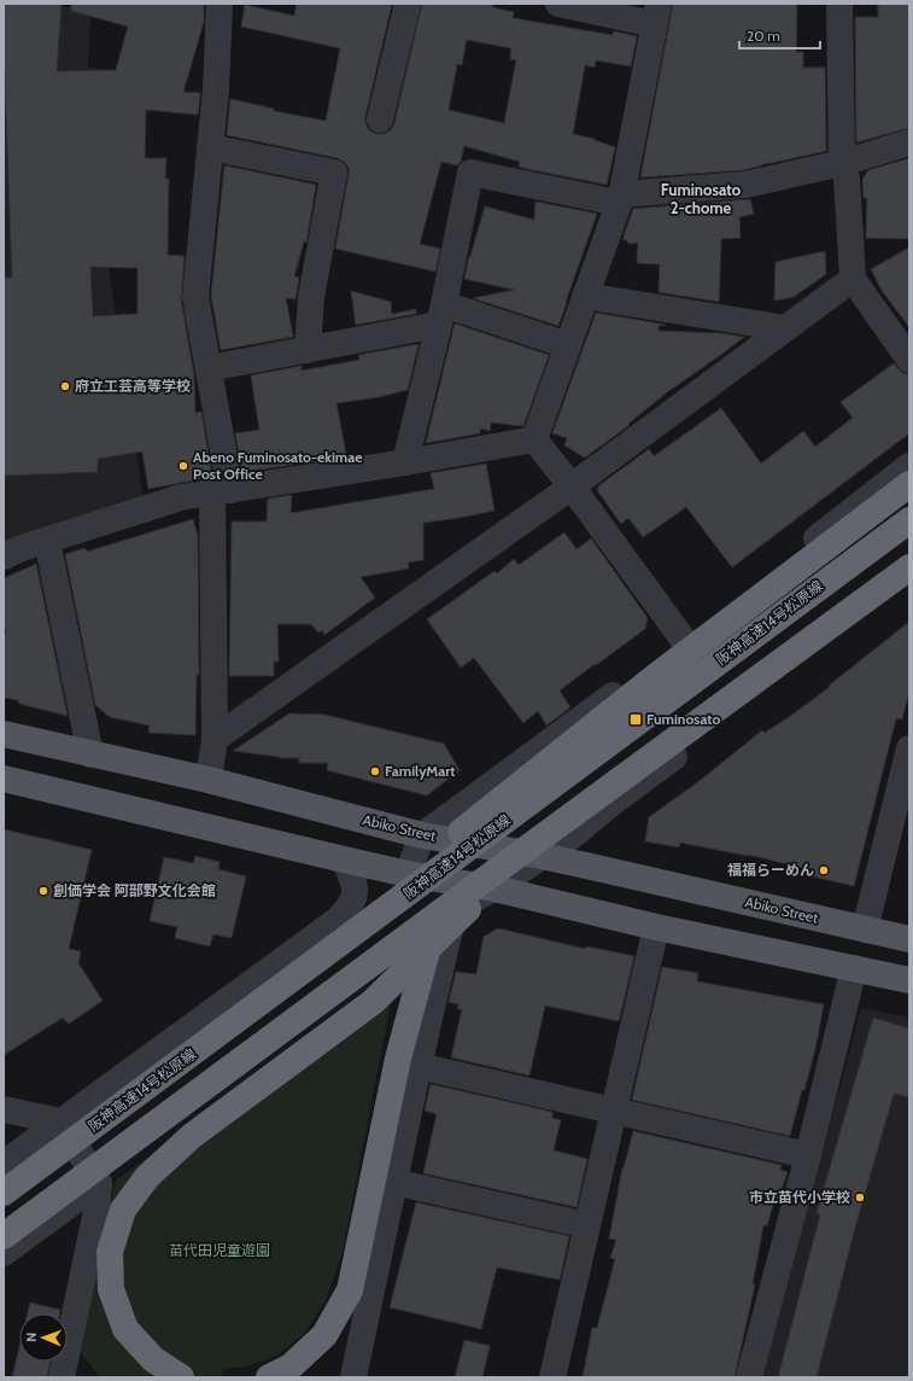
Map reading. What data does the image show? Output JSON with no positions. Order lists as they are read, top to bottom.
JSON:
{
  "streets": {
    "highway": ["阪神高速14号松原線"],
    "main road": ["Abiko Street"]
  },
  "districts": ["Fuminosato 2-chome"],
  "parks": ["苗代田児童遊園"],
  "places": {
    "other": [
      "府立工芸高等学校",
      "Abeno Fuminosato-ekimae Post Office",
      "FamilyMart",
      "福福らーめん",
      "創価学会 阿部野文化会館",
      "市立苗代小学校"
    ],
    "transit": ["Fuminosato"]
  },
  "scale_bar": "20 m",
  "north": "left"
}
